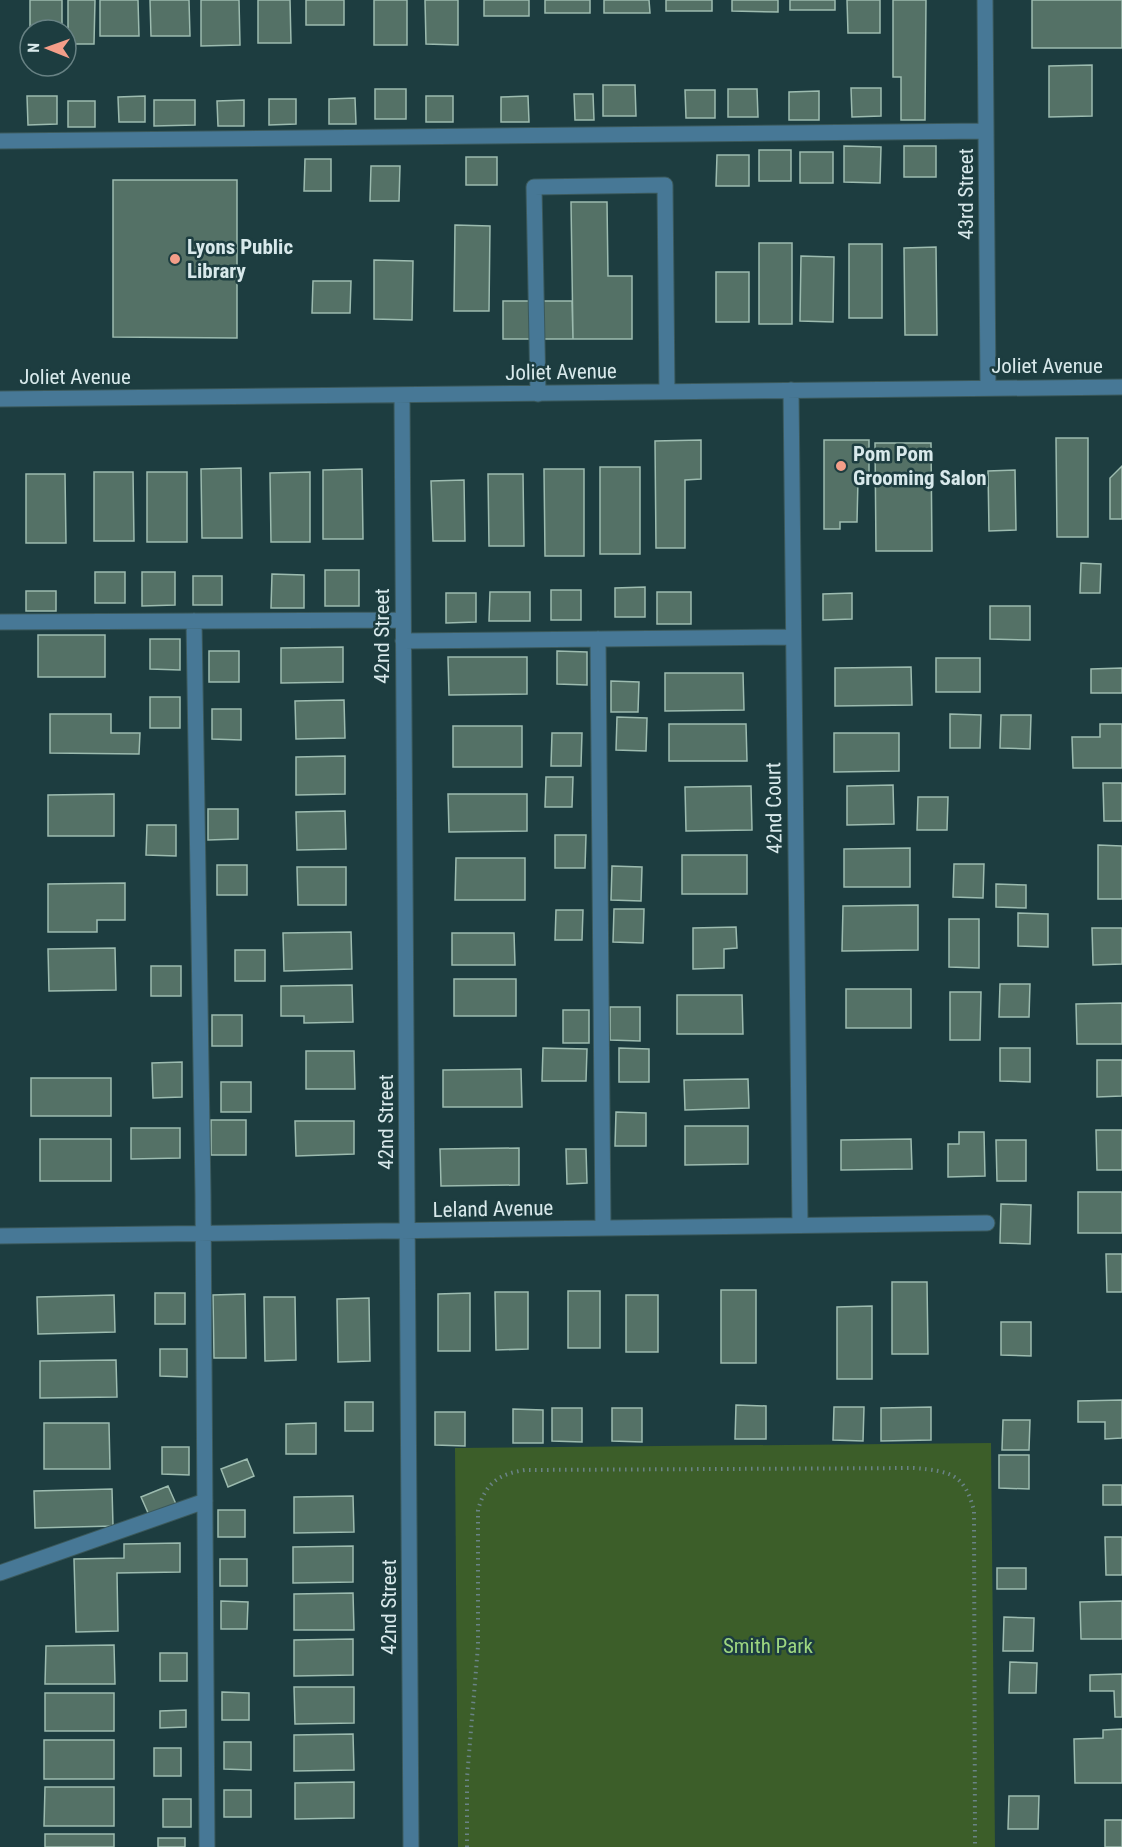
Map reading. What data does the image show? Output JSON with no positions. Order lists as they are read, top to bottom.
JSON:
{
  "streets": {
    "street": [
      "43rd Street",
      "Joliet Avenue",
      "42nd Street",
      "42nd Court",
      "Leland Avenue"
    ]
  },
  "crossings": [
    ["43rd Street", "Joliet Avenue"],
    ["Joliet Avenue", "42nd Street"],
    ["Joliet Avenue", "42nd Court"],
    ["42nd Street", "Leland Avenue"],
    ["42nd Court", "Leland Avenue"]
  ],
  "parks": ["Smith Park"],
  "places": ["Lyons Public Library", "Pom Pom Grooming Salon"],
  "north": "left"
}
